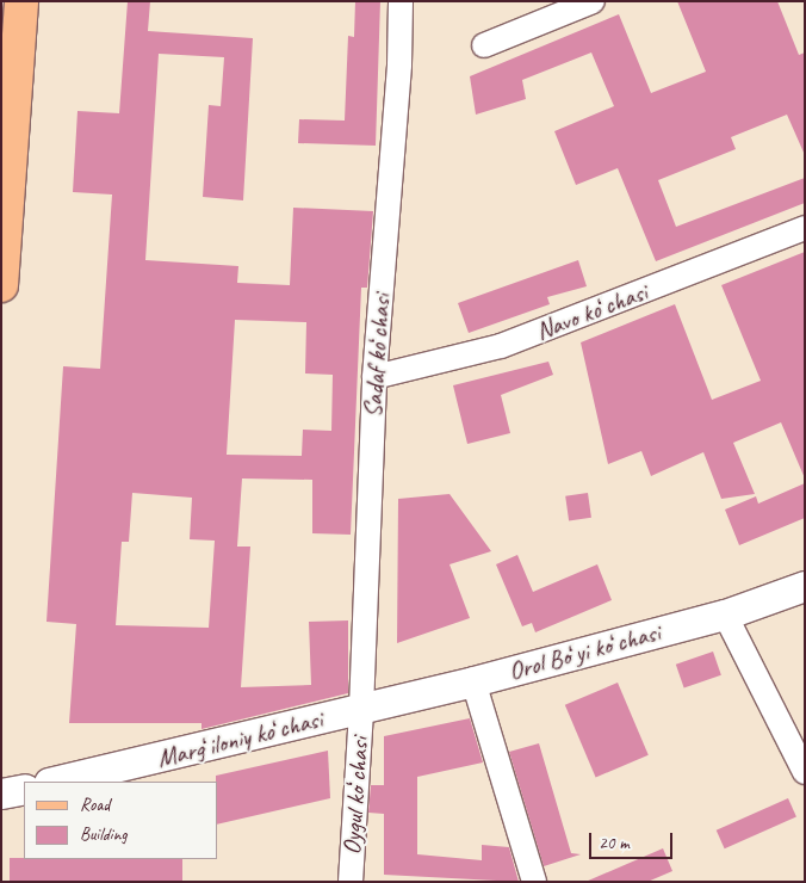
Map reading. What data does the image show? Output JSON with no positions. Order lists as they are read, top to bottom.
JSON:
{
  "streets": {
    "street": [
      "Navo koʻchasi",
      "Sadaf koʻchasi",
      "Orol Boʻyi koʻchasi",
      "Margʻiloniy koʻchasi",
      "Oygul koʻchasi"
    ]
  },
  "crossings": [
    ["Navo koʻchasi", "Sadaf koʻchasi"],
    ["Sadaf koʻchasi", "Orol Boʻyi koʻchasi"],
    ["Sadaf koʻchasi", "Margʻiloniy koʻchasi"],
    ["Sadaf koʻchasi", "Oygul koʻchasi"],
    ["Orol Boʻyi koʻchasi", "Margʻiloniy koʻchasi"],
    ["Orol Boʻyi koʻchasi", "Oygul koʻchasi"],
    ["Margʻiloniy koʻchasi", "Oygul koʻchasi"]
  ],
  "legend": ["Road", "Building"],
  "scale_bar": "20 m"
}
